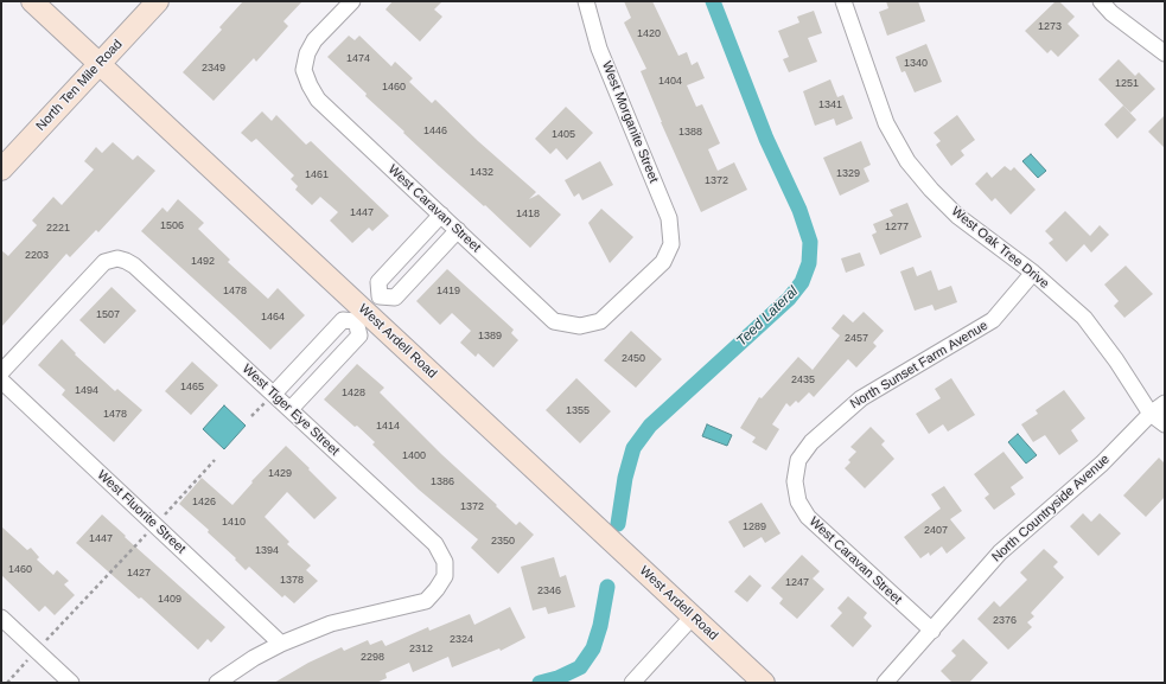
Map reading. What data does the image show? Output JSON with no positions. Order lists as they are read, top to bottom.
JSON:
{
  "streets": {
    "street": [
      "North Ten Mile Road",
      "West Morganite Street",
      "West Caravan Street",
      "West Oak Tree Drive",
      "West Ardell Road",
      "North Sunset Farm Avenue",
      "West Tiger Eye Street",
      "North Countryside Avenue",
      "West Fluorite Street"
    ]
  },
  "crossings": [
    ["North Ten Mile Road", "West Ardell Road"],
    ["West Morganite Street", "West Caravan Street"],
    ["West Caravan Street", "North Sunset Farm Avenue"],
    ["West Caravan Street", "North Countryside Avenue"],
    ["West Oak Tree Drive", "North Sunset Farm Avenue"],
    ["West Oak Tree Drive", "North Countryside Avenue"],
    ["West Tiger Eye Street", "West Fluorite Street"]
  ],
  "water": ["Teed Lateral"],
  "house_numbers": [
    "1273",
    "1420",
    "1474",
    "1340",
    "2349",
    "1404",
    "1251",
    "1460",
    "1341",
    "1446",
    "1388",
    "1405",
    "1432",
    "1329",
    "1461",
    "1372",
    "1447",
    "1418",
    "1506",
    "1277",
    "2221",
    "2203",
    "1492",
    "1478",
    "1419",
    "1507",
    "1464",
    "1389",
    "2457",
    "2450",
    "2435",
    "1465",
    "1494",
    "1428",
    "1355",
    "1478",
    "1414",
    "1400",
    "1429",
    "1386",
    "1426",
    "1372",
    "1410",
    "1289",
    "2407",
    "1447",
    "2350",
    "1394",
    "1460",
    "1427",
    "1378",
    "1247",
    "2346",
    "1409",
    "2376",
    "2324",
    "2312",
    "2298"
  ]
}
